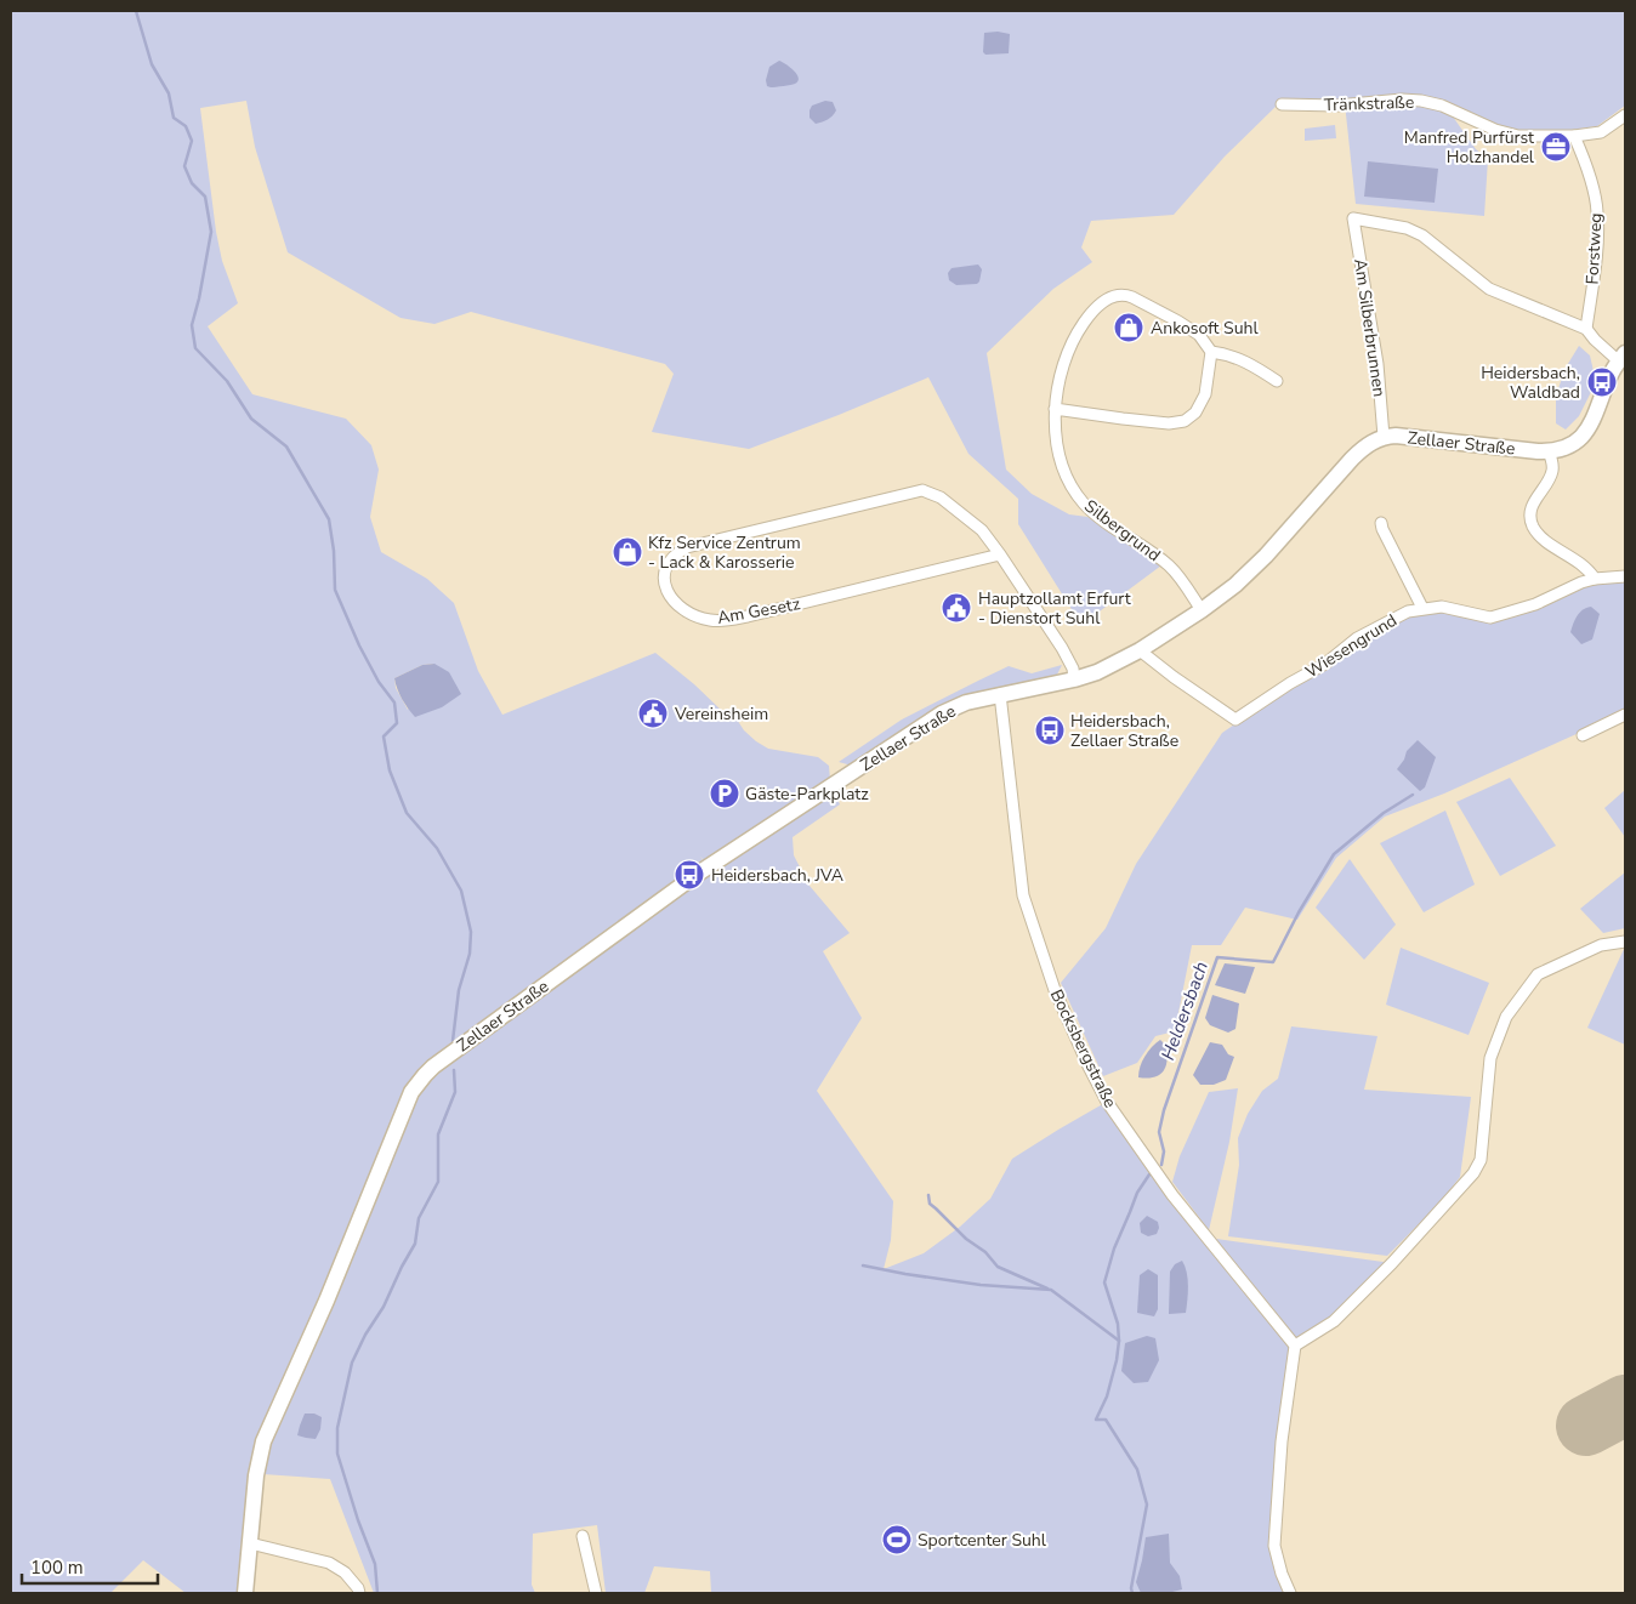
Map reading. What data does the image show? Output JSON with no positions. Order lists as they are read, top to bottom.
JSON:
{
  "streets": {
    "street": [
      "Tränkstraße",
      "Forstweg",
      "Am Silberbrunnen",
      "Zellaer Straße",
      "Silbergrund",
      "Am Gesetz",
      "Wiesengrund",
      "Bocksbergstraße"
    ]
  },
  "crossings": [
    ["Tränkstraße", "Forstweg"],
    ["Forstweg", "Am Silberbrunnen"],
    ["Am Silberbrunnen", "Zellaer Straße"],
    ["Zellaer Straße", "Silbergrund"],
    ["Zellaer Straße", "Am Gesetz"],
    ["Zellaer Straße", "Wiesengrund"],
    ["Zellaer Straße", "Bocksbergstraße"]
  ],
  "water": ["Heldersbach"],
  "places": {
    "office": ["Manfred Purfürst Holzhandel"],
    "shop": ["Ankosoft Suhl", "Kfz Service Zentrum - Lack & Karosserie"],
    "bus stop": ["Heidersbach, Waldbad", "Heidersbach, Zellaer Straße", "Heidersbach, JVA"],
    "public building": ["Hauptzollamt Erfurt - Dienstort Suhl", "Vereinsheim"],
    "parking": ["Gäste-Parkplatz"],
    "sports": ["Sportcenter Suhl"]
  },
  "scale_bar": "100 m"
}
